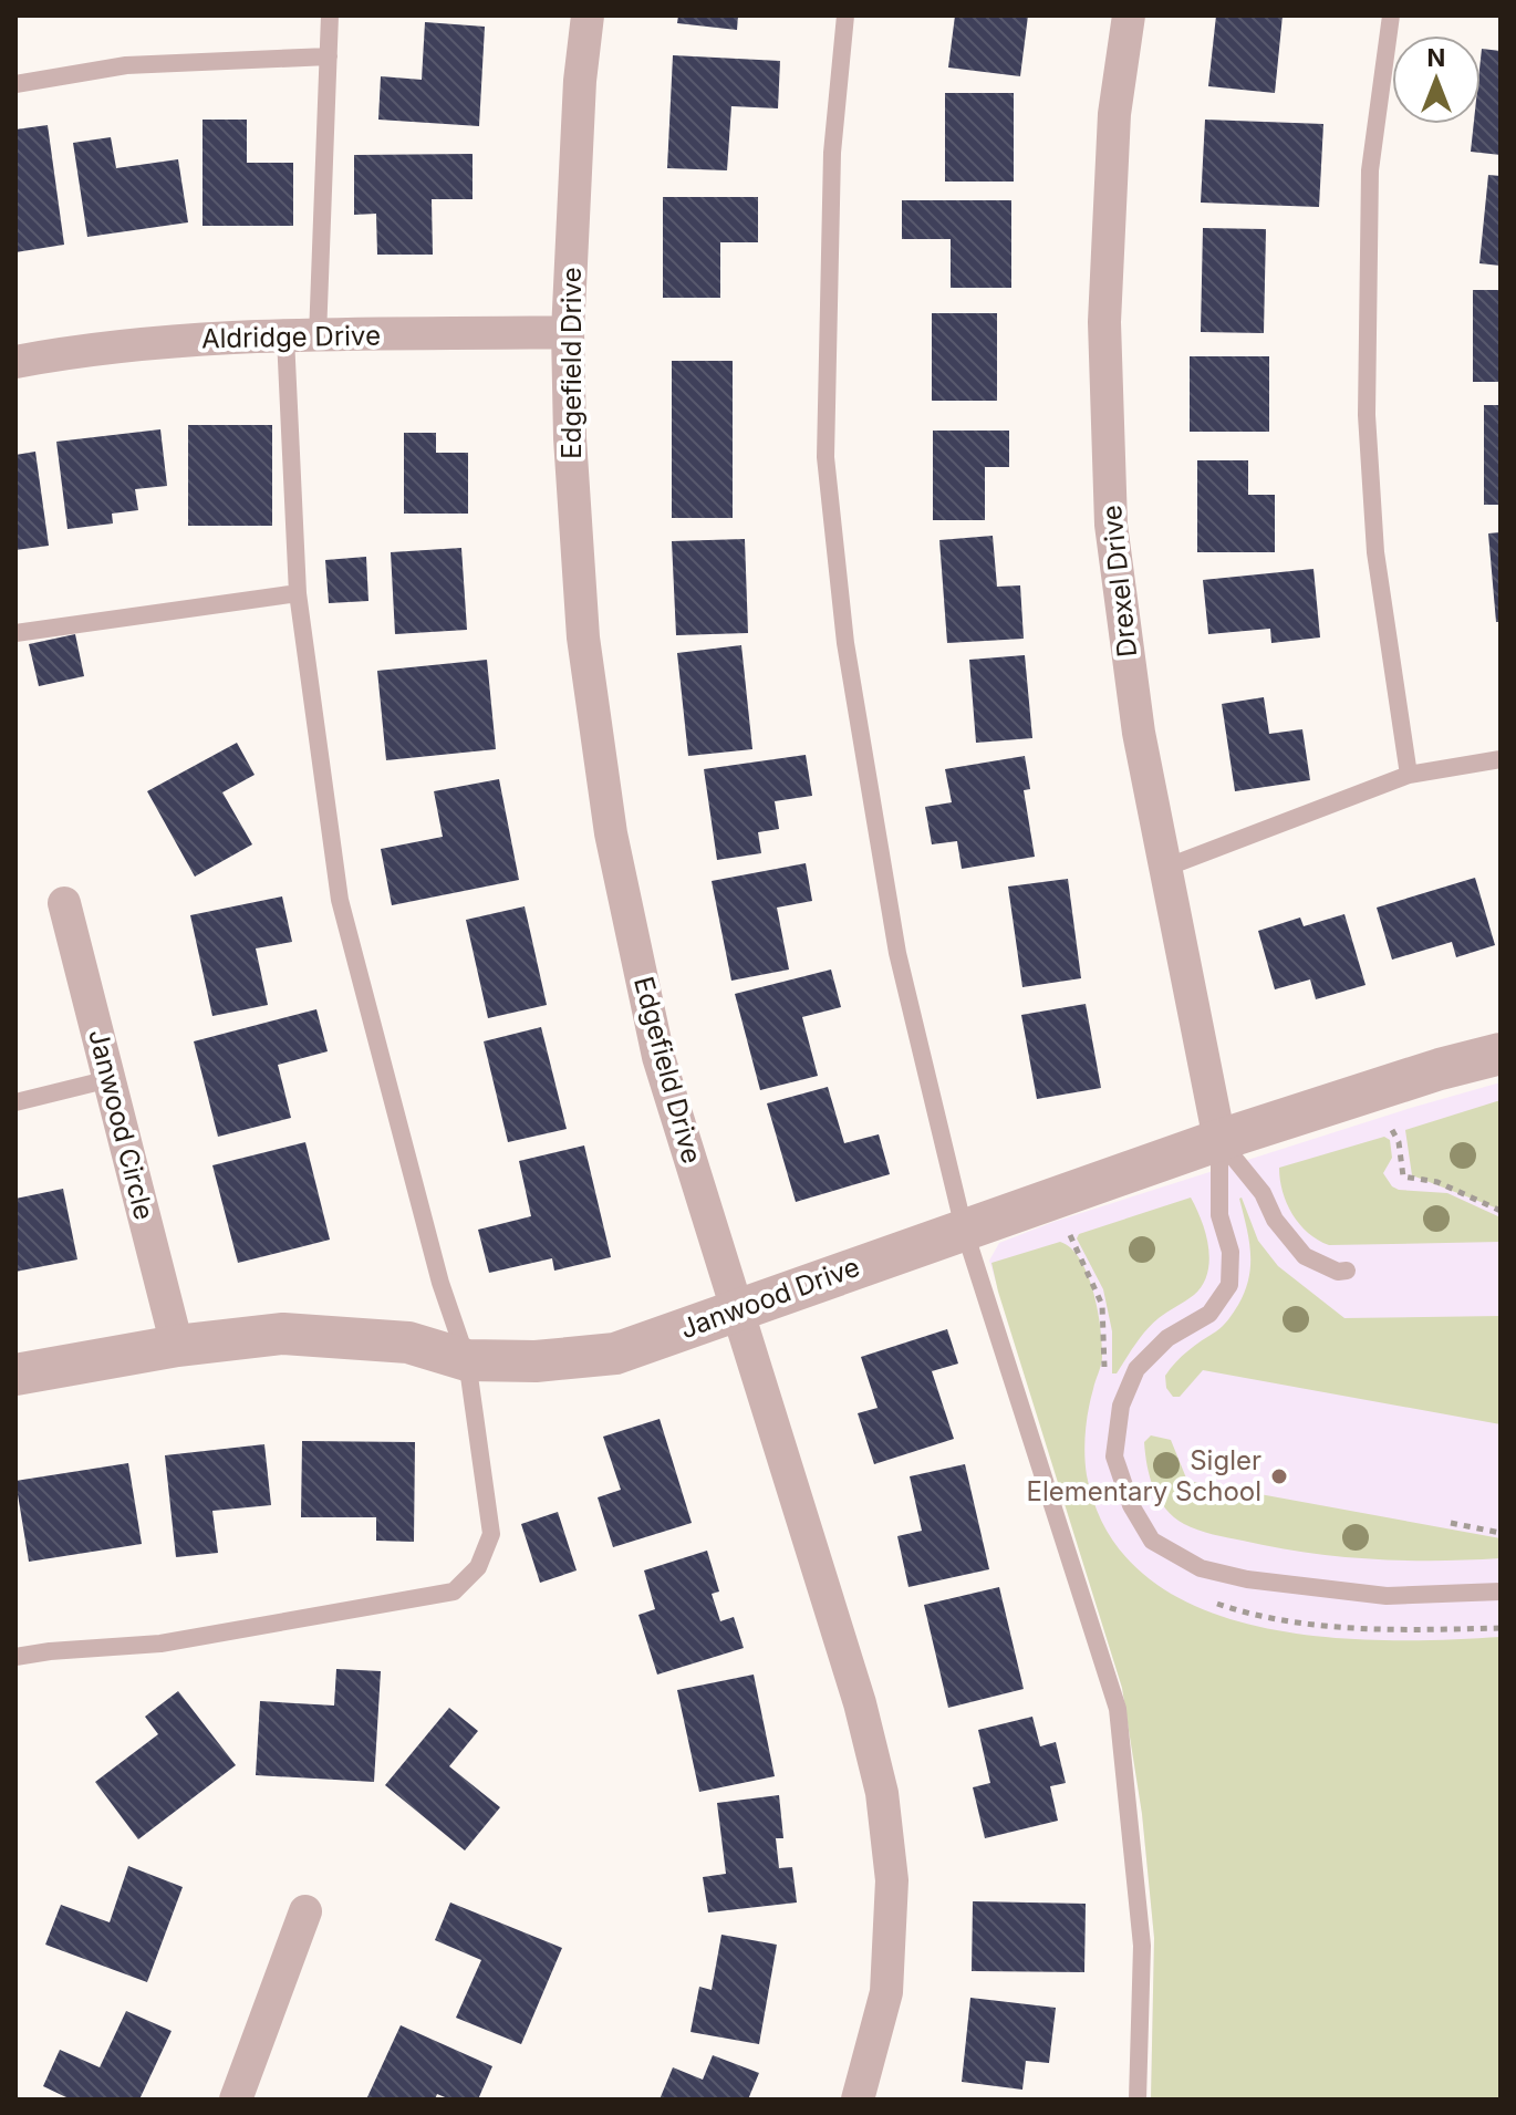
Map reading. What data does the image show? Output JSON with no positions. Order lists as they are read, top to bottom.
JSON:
{
  "streets": {
    "street": [
      "Aldridge Drive",
      "Edgefield Drive",
      "Drexel Drive",
      "Janwood Circle",
      "Janwood Drive"
    ]
  },
  "crossings": [
    ["Aldridge Drive", "Edgefield Drive"],
    ["Edgefield Drive", "Janwood Drive"],
    ["Drexel Drive", "Janwood Drive"],
    ["Janwood Circle", "Janwood Drive"]
  ],
  "places": ["Sigler Elementary School"],
  "north": "top"
}
